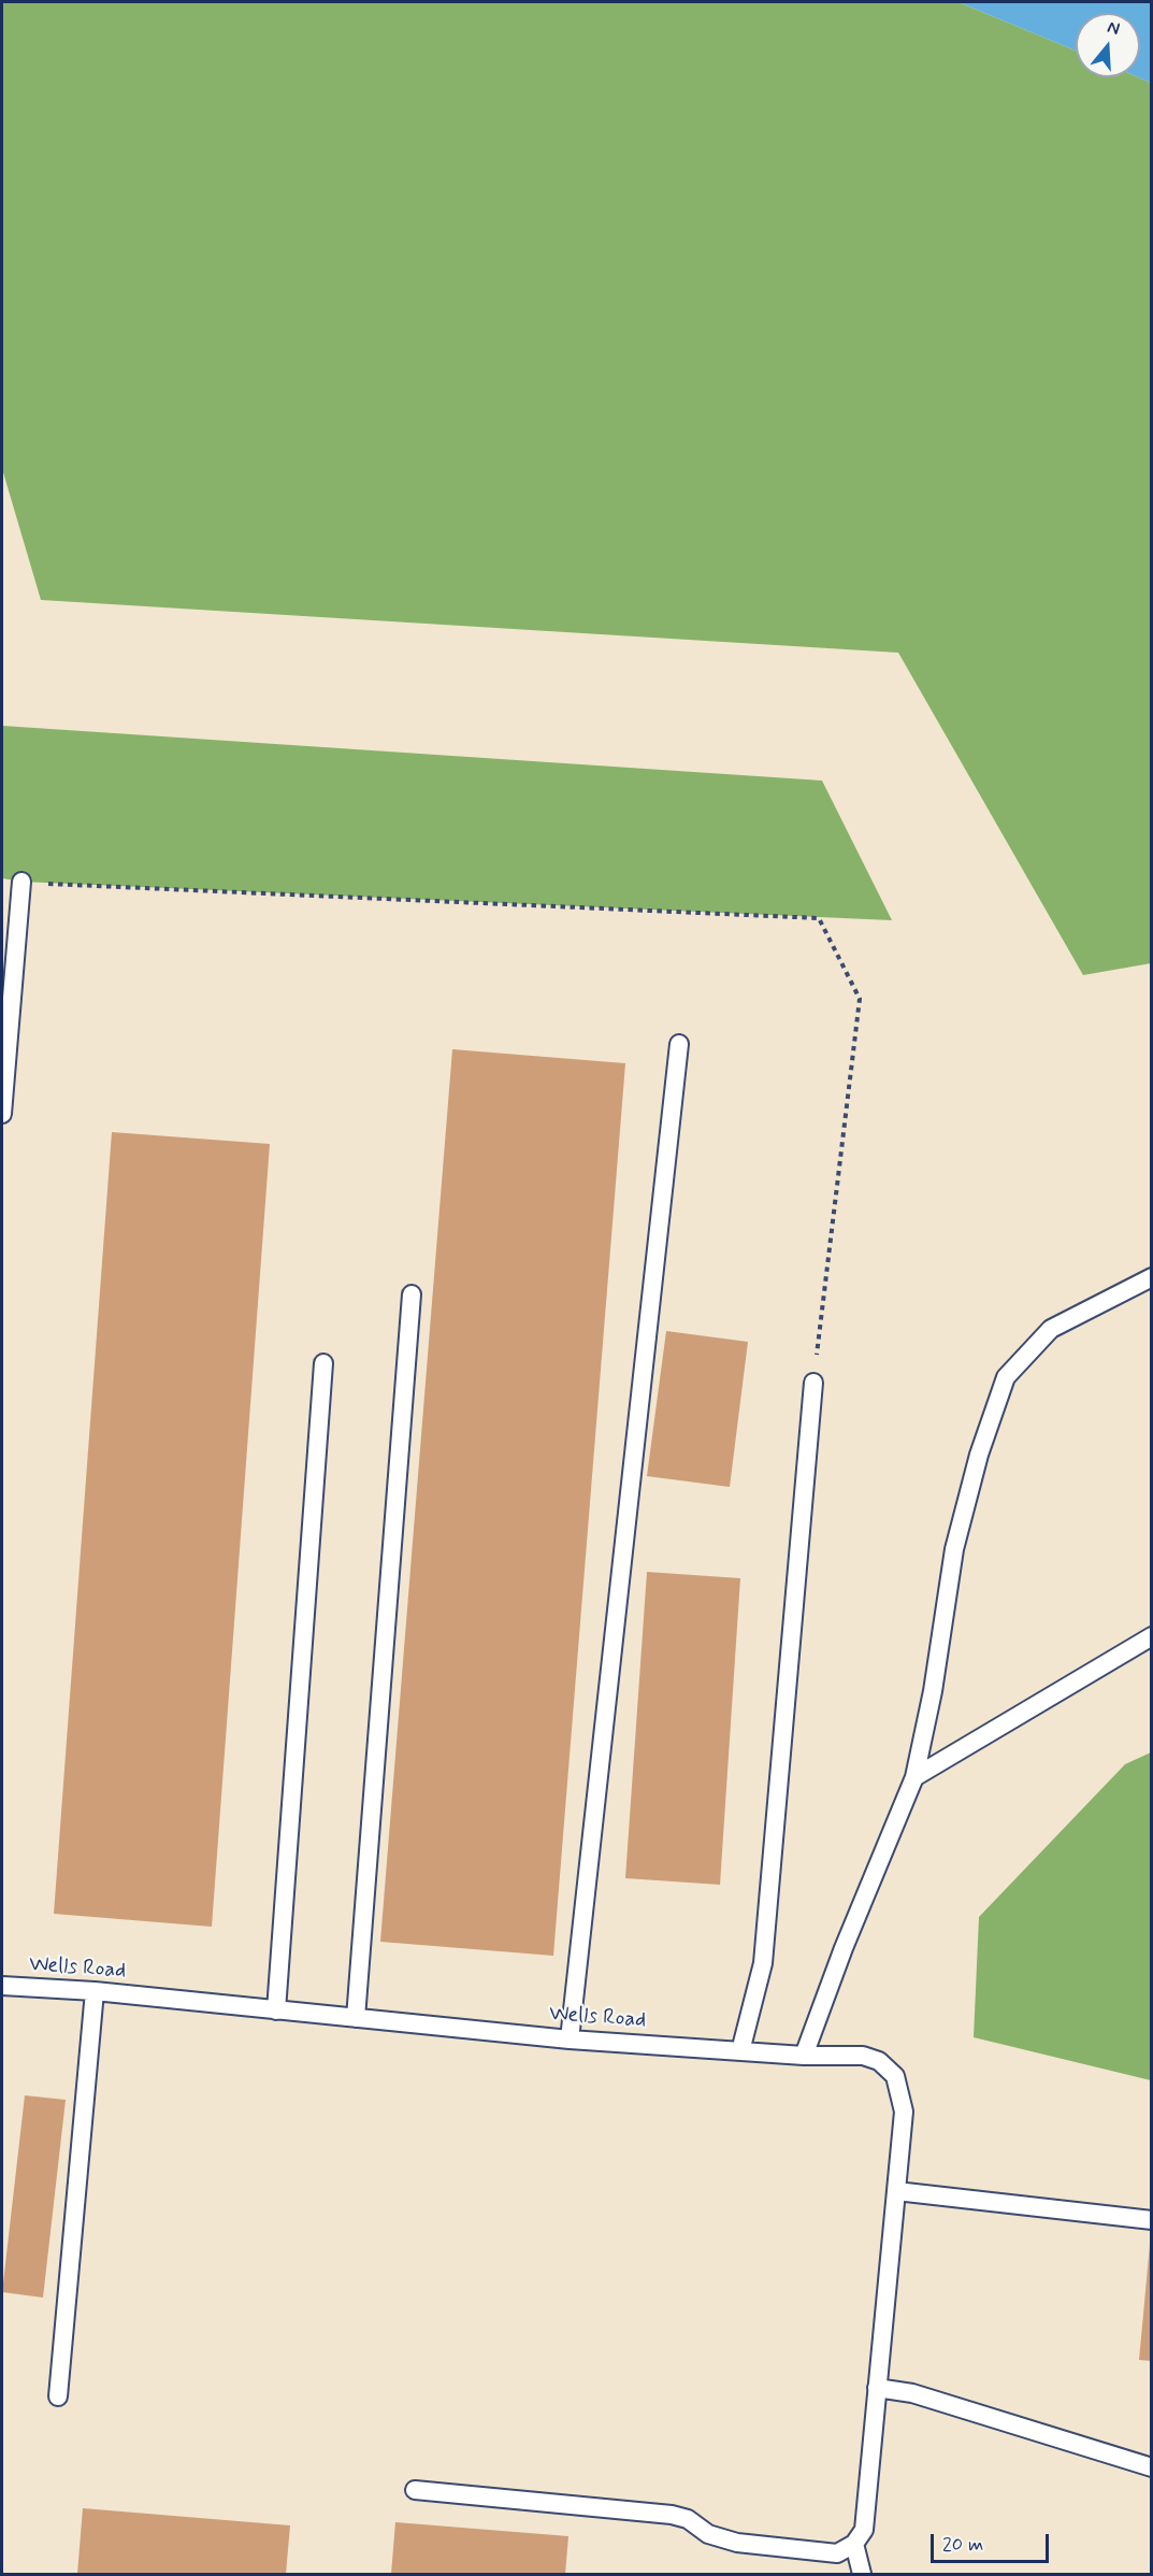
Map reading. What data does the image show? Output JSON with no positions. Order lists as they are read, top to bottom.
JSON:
{
  "streets": {
    "lane": ["Wells Road"]
  },
  "scale_bar": "20 m",
  "north": "top"
}
